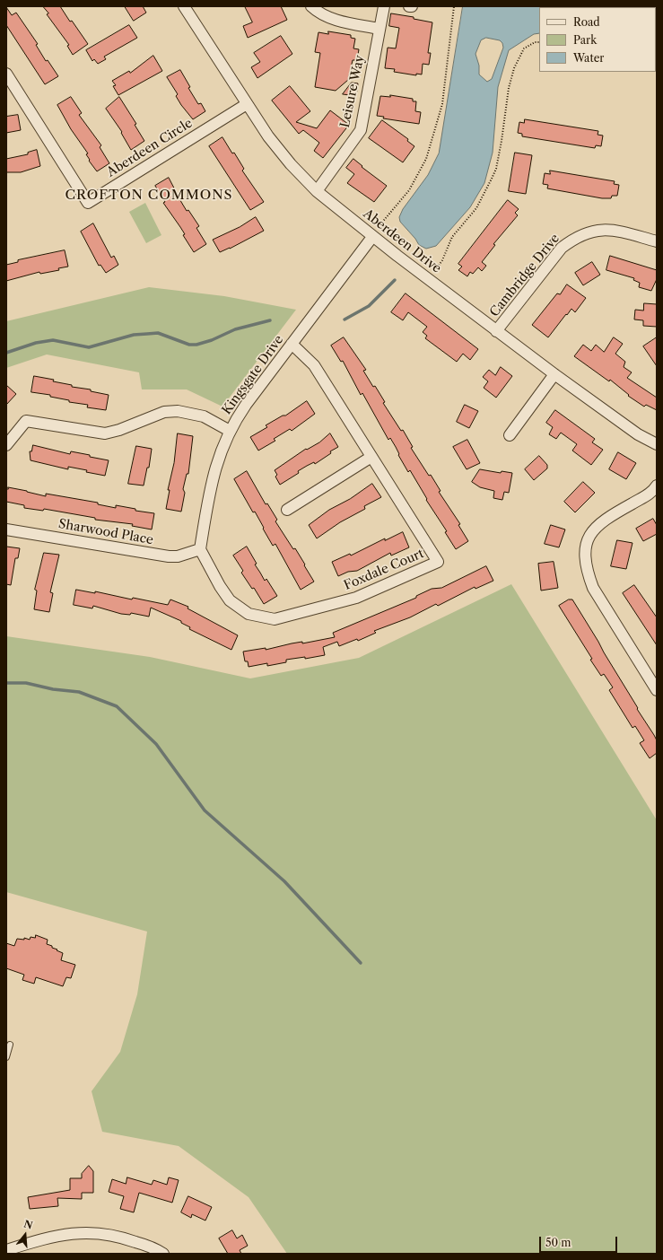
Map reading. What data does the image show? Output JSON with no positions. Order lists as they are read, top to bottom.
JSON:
{
  "streets": {
    "street": [
      "Leisure Way",
      "Aberdeen Circle",
      "Aberdeen Drive",
      "Cambridge Drive",
      "Kingsgate Drive",
      "Sharwood Place",
      "Foxdale Court"
    ]
  },
  "crossings": [
    ["Leisure Way", "Aberdeen Drive"],
    ["Aberdeen Circle", "Aberdeen Drive"],
    ["Aberdeen Drive", "Cambridge Drive"],
    ["Aberdeen Drive", "Kingsgate Drive"],
    ["Kingsgate Drive", "Sharwood Place"],
    ["Kingsgate Drive", "Foxdale Court"],
    ["Sharwood Place", "Foxdale Court"]
  ],
  "districts": ["CROFTON COMMONS"],
  "legend": ["Road", "Park", "Water"],
  "scale_bar": "50 m",
  "north": "top"
}
